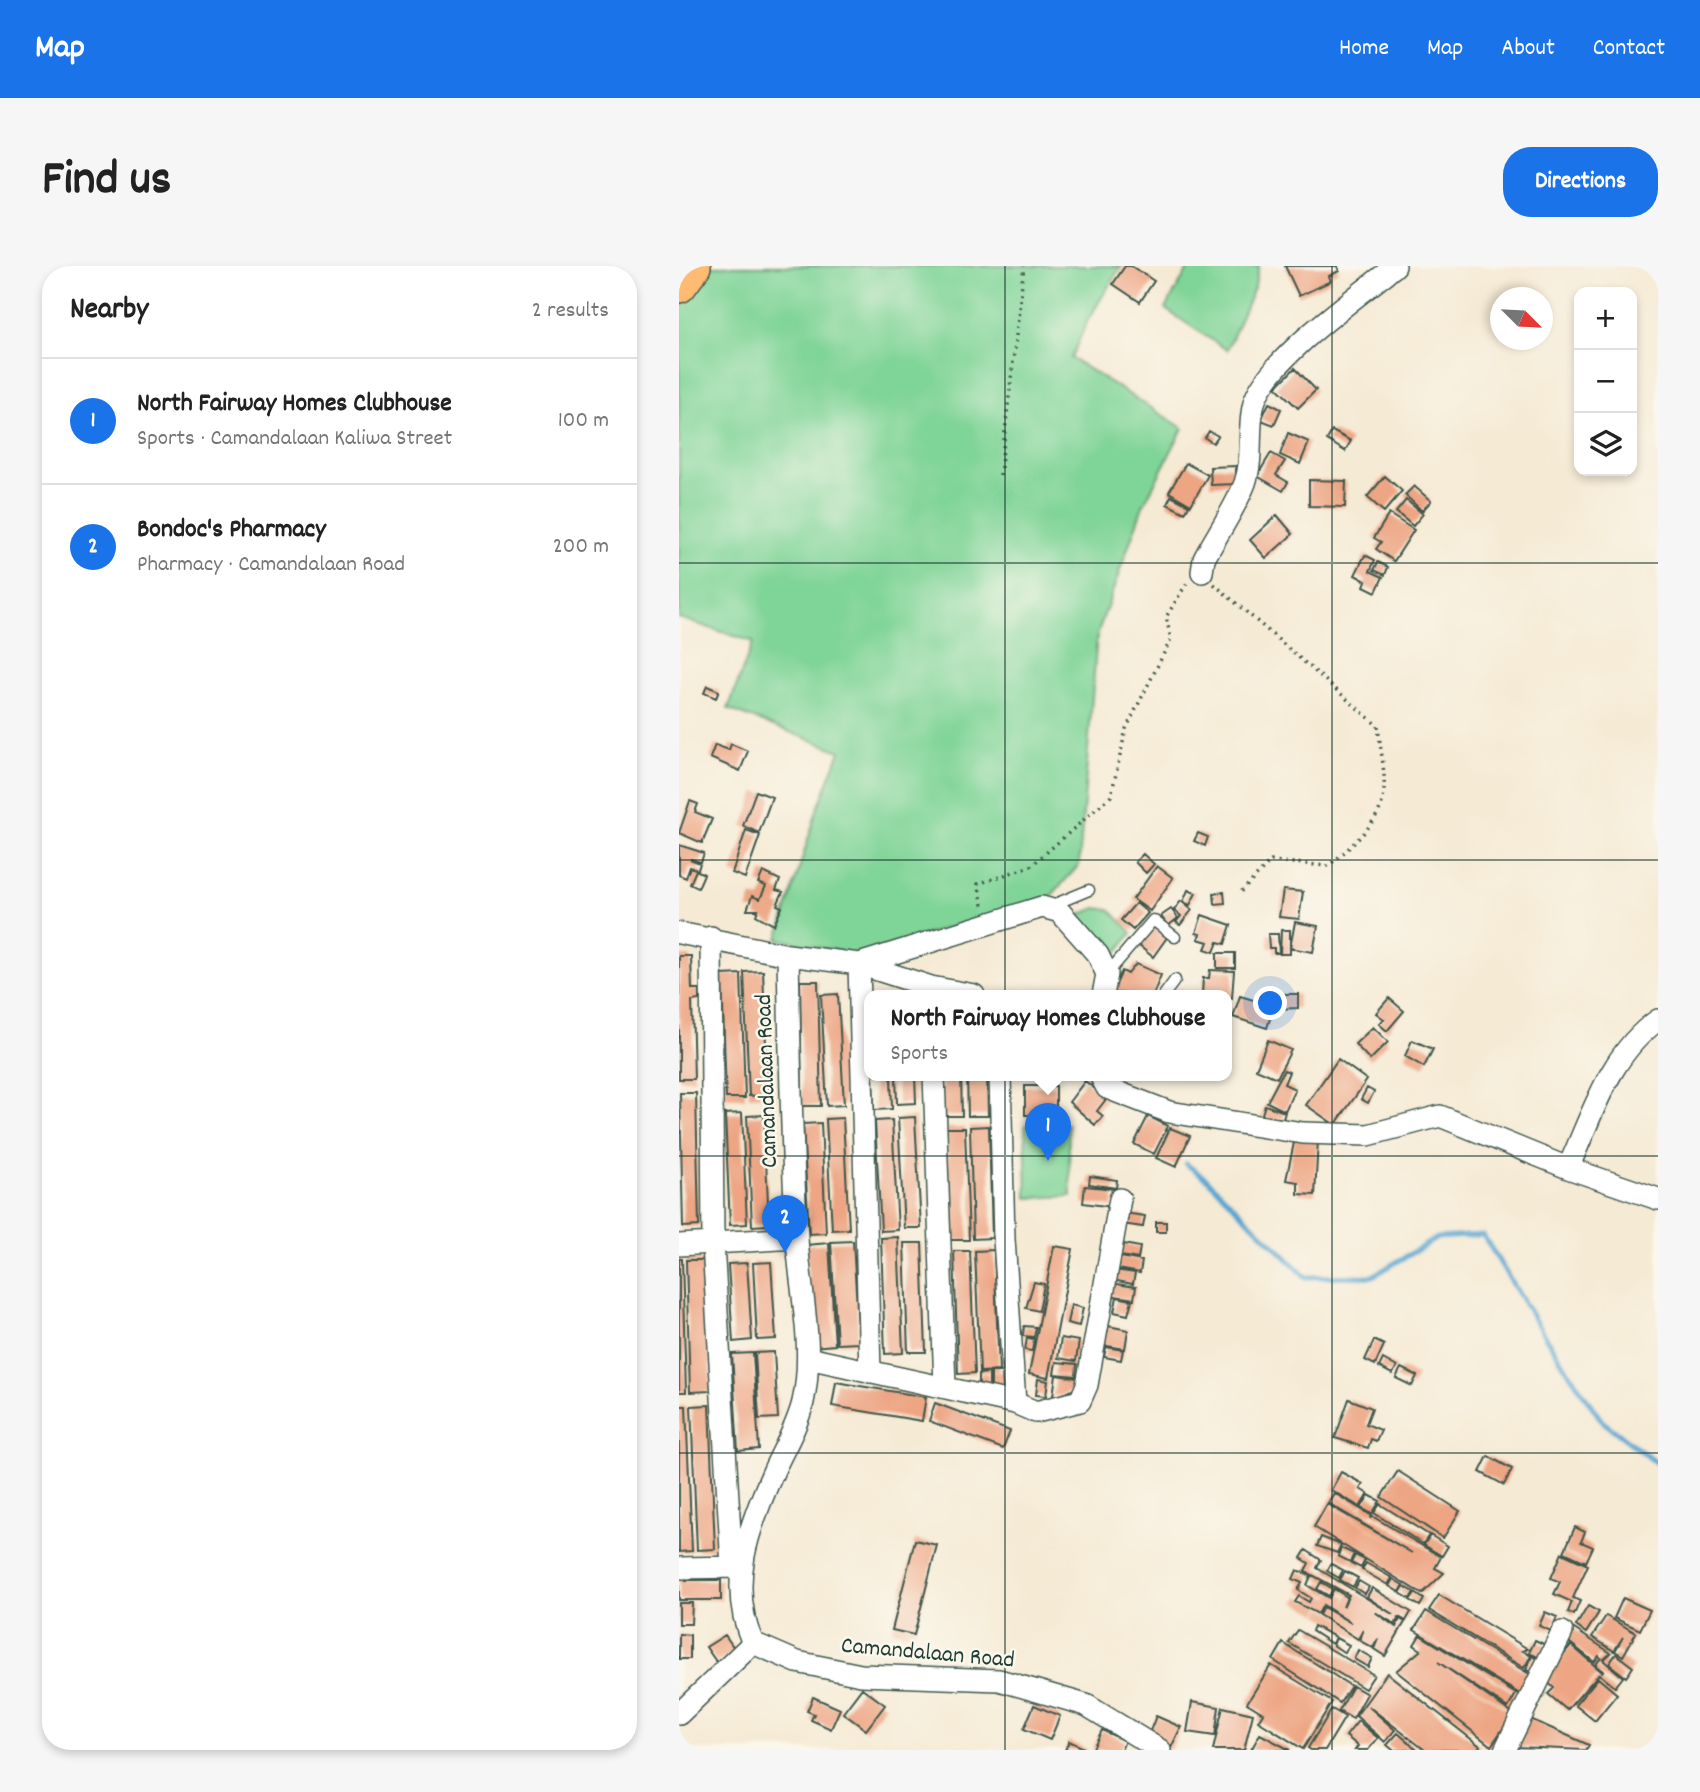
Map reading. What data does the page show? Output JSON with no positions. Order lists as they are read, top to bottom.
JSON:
{
  "streets": {
    "street": ["Camandalaan Road"]
  },
  "north": "bottom right",
  "page": {
    "header": "Map",
    "nav": [
      "Home",
      "Map",
      "About",
      "Contact"
    ],
    "title": "Find us",
    "buttons": "Directions",
    "heading": ["Nearby", "2 results"],
    "map_buttons": ["+", "−"],
    "list": [
      {
        "mark": "1",
        "name": "North Fairway Homes Clubhouse",
        "note": "Sports · Camandalaan Kaliwa Street",
        "value": "100 m"
      },
      {
        "mark": "2",
        "name": "Bondoc's Pharmacy",
        "note": "Pharmacy · Camandalaan Road",
        "value": "200 m"
      }
    ],
    "popup": ["North Fairway Homes Clubhouse", "Sports"],
    "pins": ["1", "2"]
  }
}
